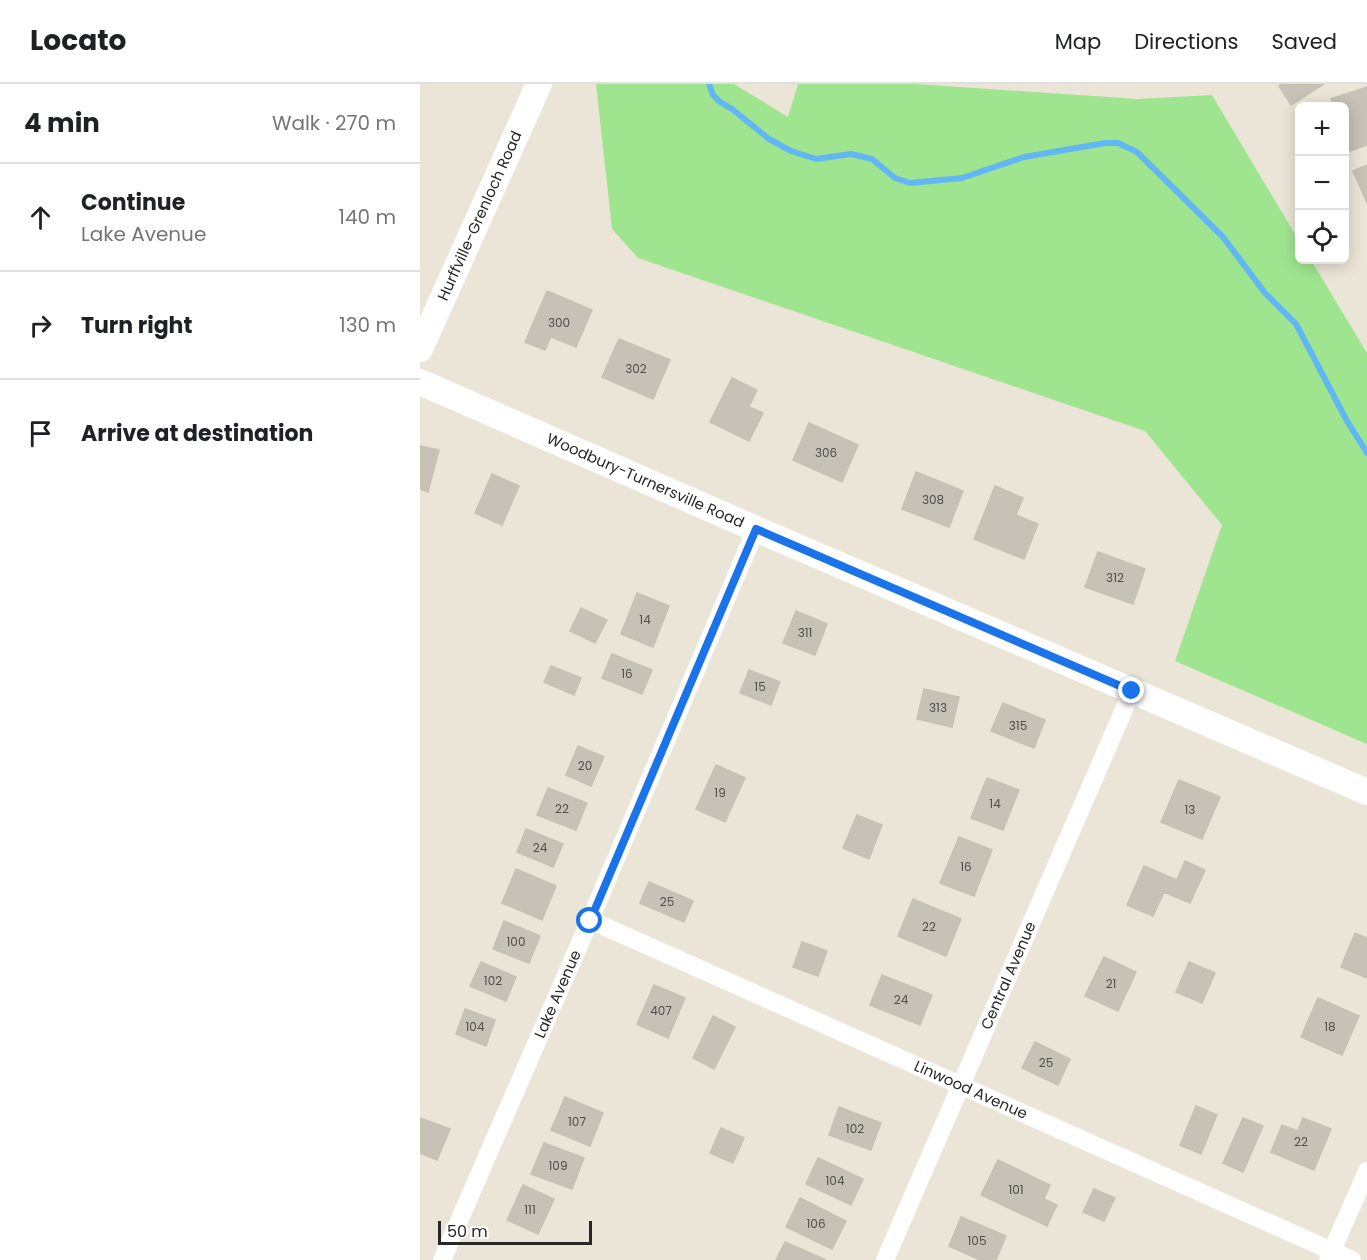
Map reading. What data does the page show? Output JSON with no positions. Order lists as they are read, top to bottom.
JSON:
{
  "streets": {
    "main road": ["Hurffville-Grenloch Road", "Woodbury-Turnersville Road"],
    "street": ["Central Avenue", "Lake Avenue", "Linwood Avenue"]
  },
  "crossings": [
    ["Woodbury-Turnersville Road", "Central Avenue"],
    ["Woodbury-Turnersville Road", "Lake Avenue"],
    ["Central Avenue", "Linwood Avenue"],
    ["Lake Avenue", "Linwood Avenue"]
  ],
  "house_numbers": [
    "300",
    "302",
    "306",
    "308",
    "312",
    "14",
    "311",
    "16",
    "15",
    "313",
    "315",
    "20",
    "19",
    "14",
    "22",
    "13",
    "24",
    "16",
    "25",
    "22",
    "100",
    "102",
    "21",
    "24",
    "407",
    "104",
    "18",
    "25",
    "107",
    "102",
    "22",
    "109",
    "104",
    "101",
    "111",
    "106",
    "105"
  ],
  "scale_bar": "50 m",
  "page": {
    "header": "Locato",
    "nav": ["Map", "Directions", "Saved"],
    "heading": ["4 min", "Walk · 270 m"],
    "map_buttons": ["+", "−"],
    "list": [
      ["Continue", "Lake Avenue", "140 m"],
      ["Turn right", "130 m"],
      "Arrive at destination"
    ],
    "scale": "50 m"
  }
}
